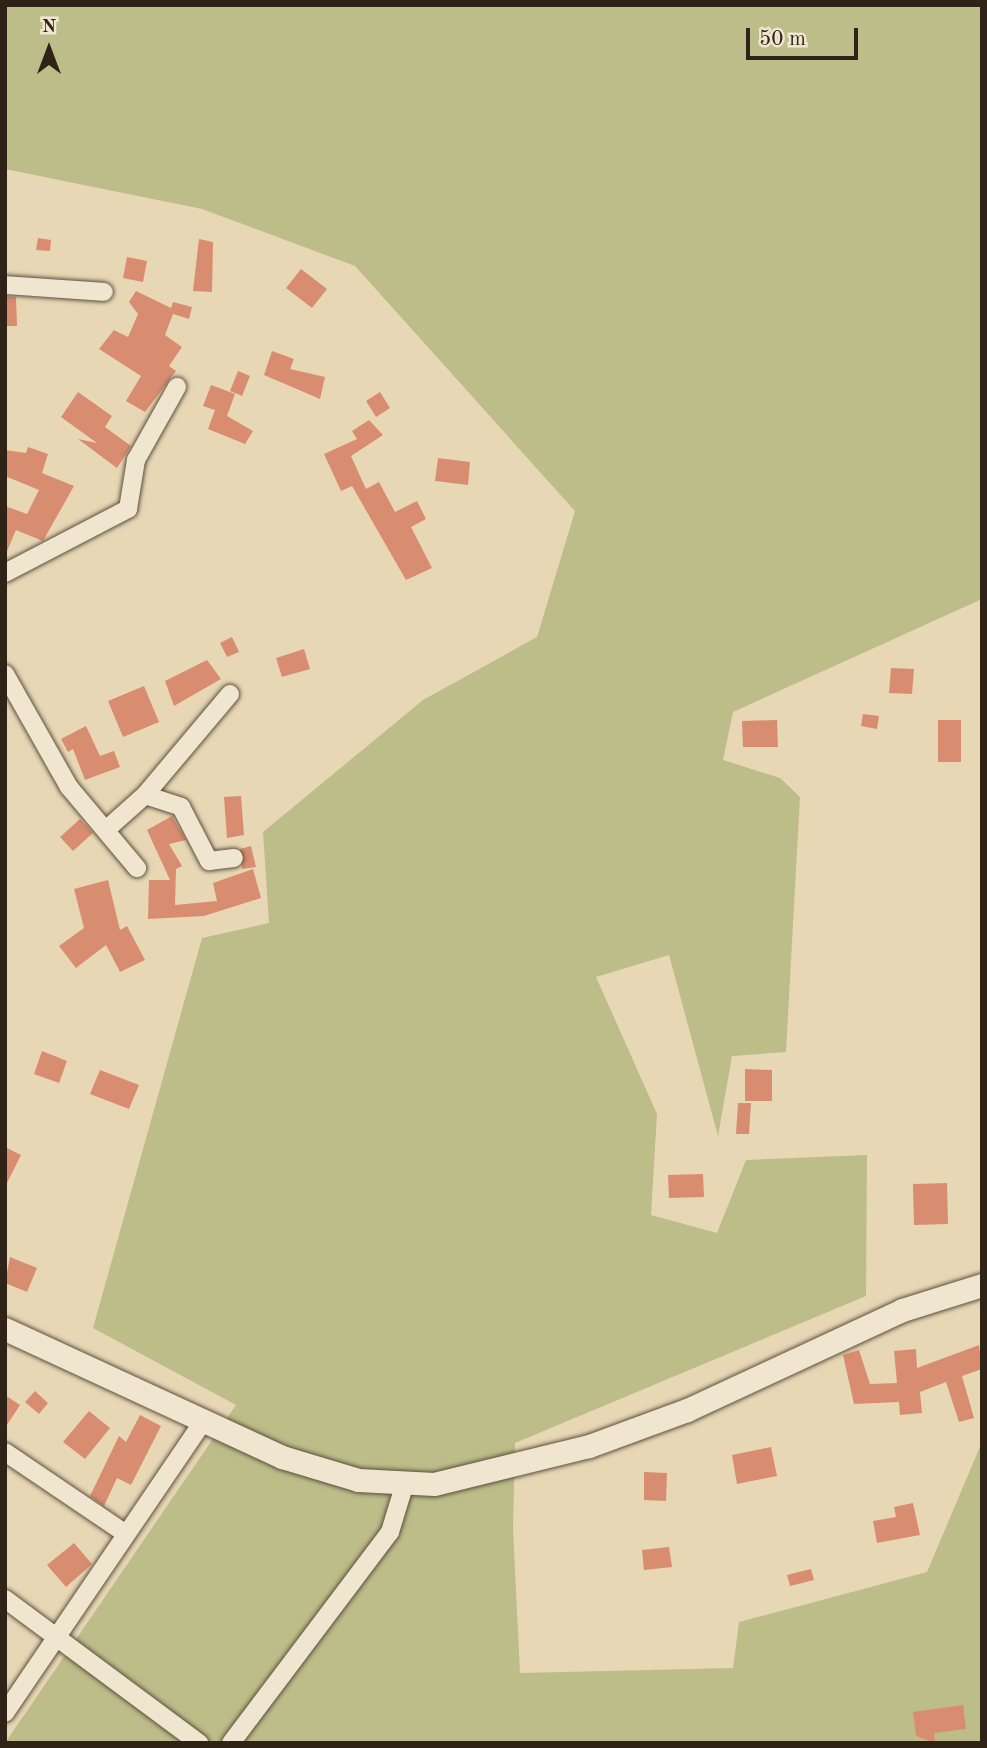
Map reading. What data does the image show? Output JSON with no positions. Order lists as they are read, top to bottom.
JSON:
{
  "scale_bar": "50 m",
  "north": "top"
}
